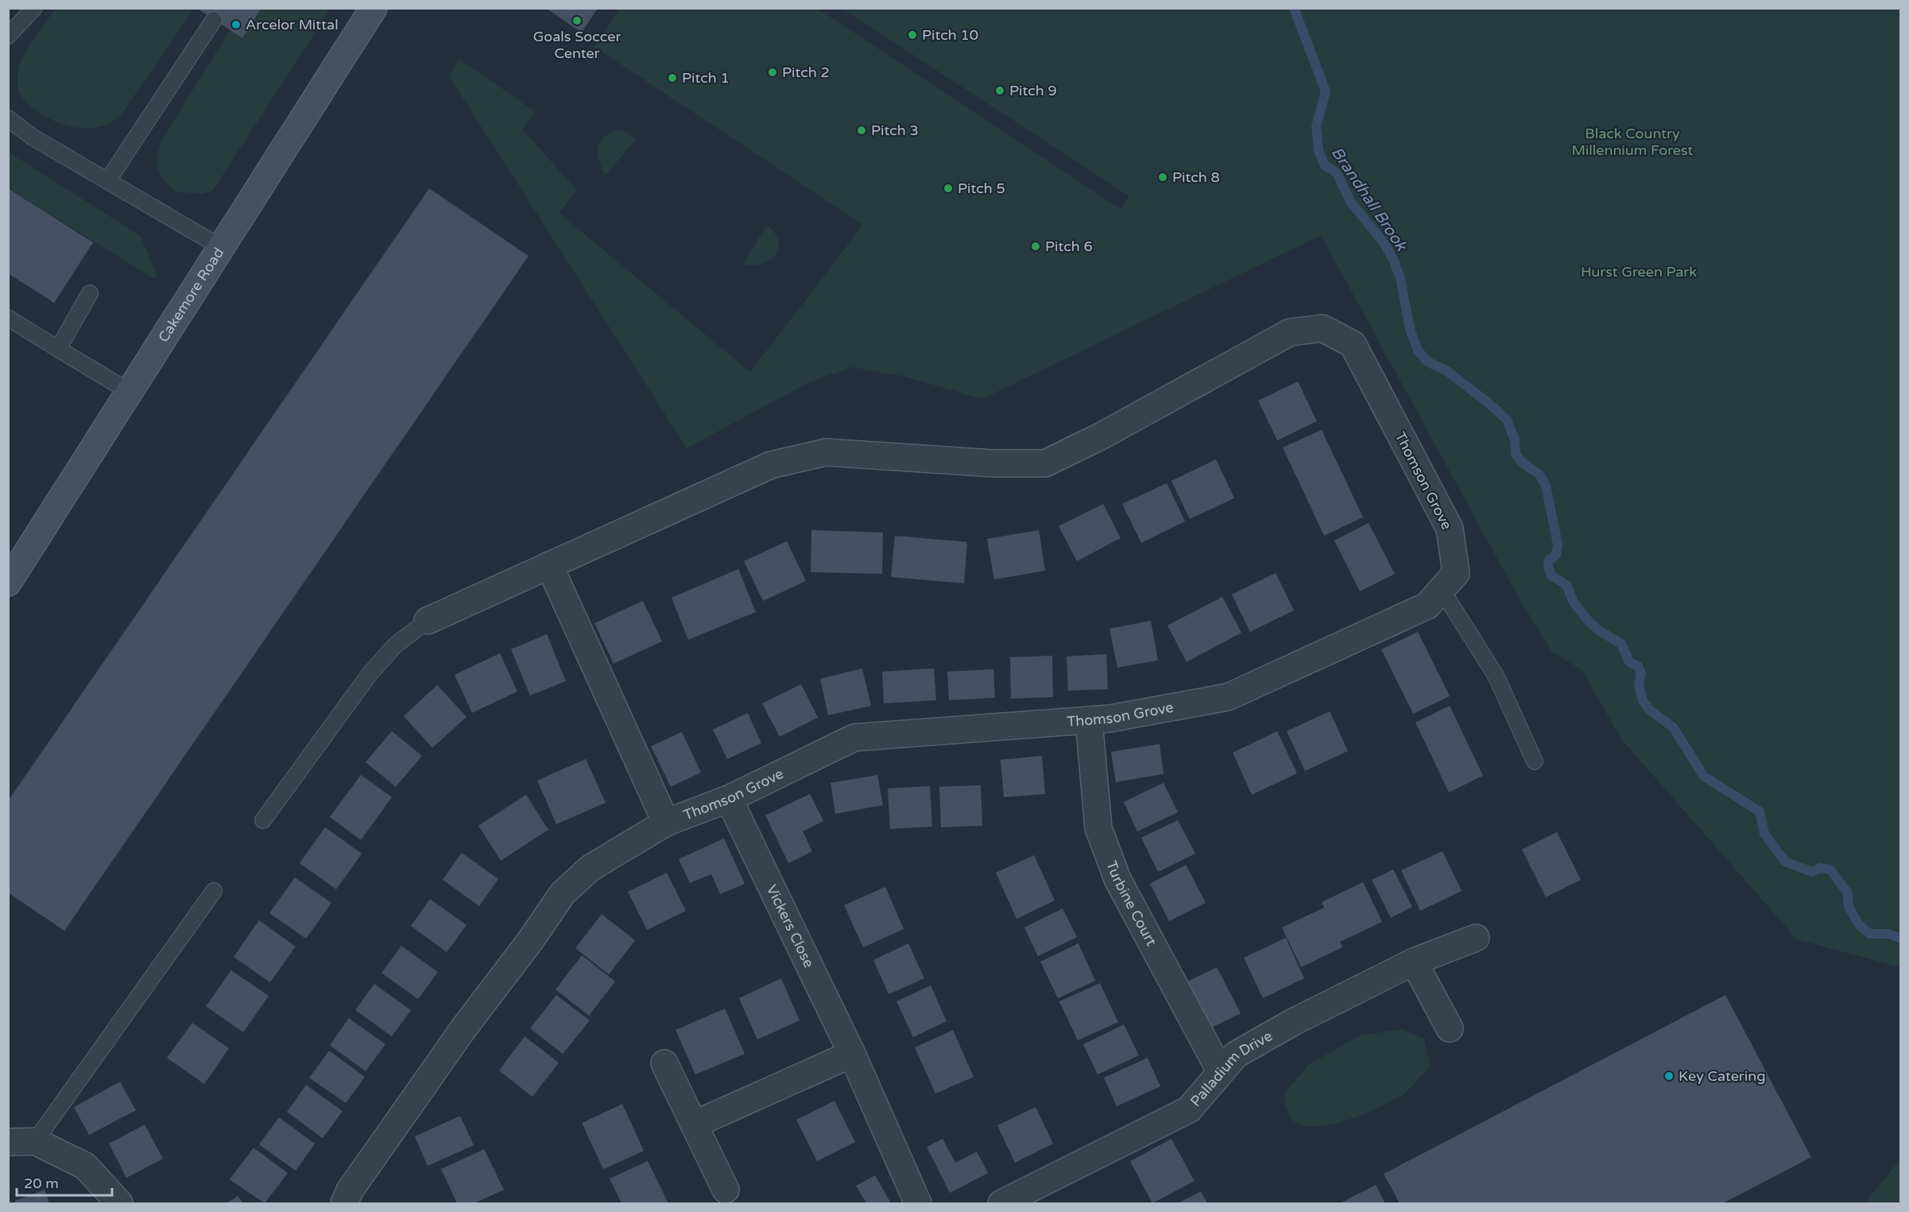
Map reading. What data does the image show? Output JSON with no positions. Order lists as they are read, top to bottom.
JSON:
{
  "streets": {
    "main road": ["Cakemore Road"],
    "street": [
      "Thomson Grove",
      "Turbine Court",
      "Vickers Close",
      "Palladium Drive"
    ]
  },
  "crossings": [
    ["Thomson Grove", "Turbine Court"],
    ["Thomson Grove", "Vickers Close"],
    ["Turbine Court", "Palladium Drive"]
  ],
  "water": ["Brandhall Brook"],
  "parks": ["Black Country Millennium Forest", "Hurst Green Park"],
  "places": [
    "Goals Soccer Center",
    "Arcelor Mittal",
    "Pitch 10",
    "Pitch 2",
    "Pitch 1",
    "Pitch 9",
    "Pitch 3",
    "Pitch 8",
    "Pitch 5",
    "Pitch 6",
    "Key Catering"
  ],
  "scale_bar": "20 m"
}
